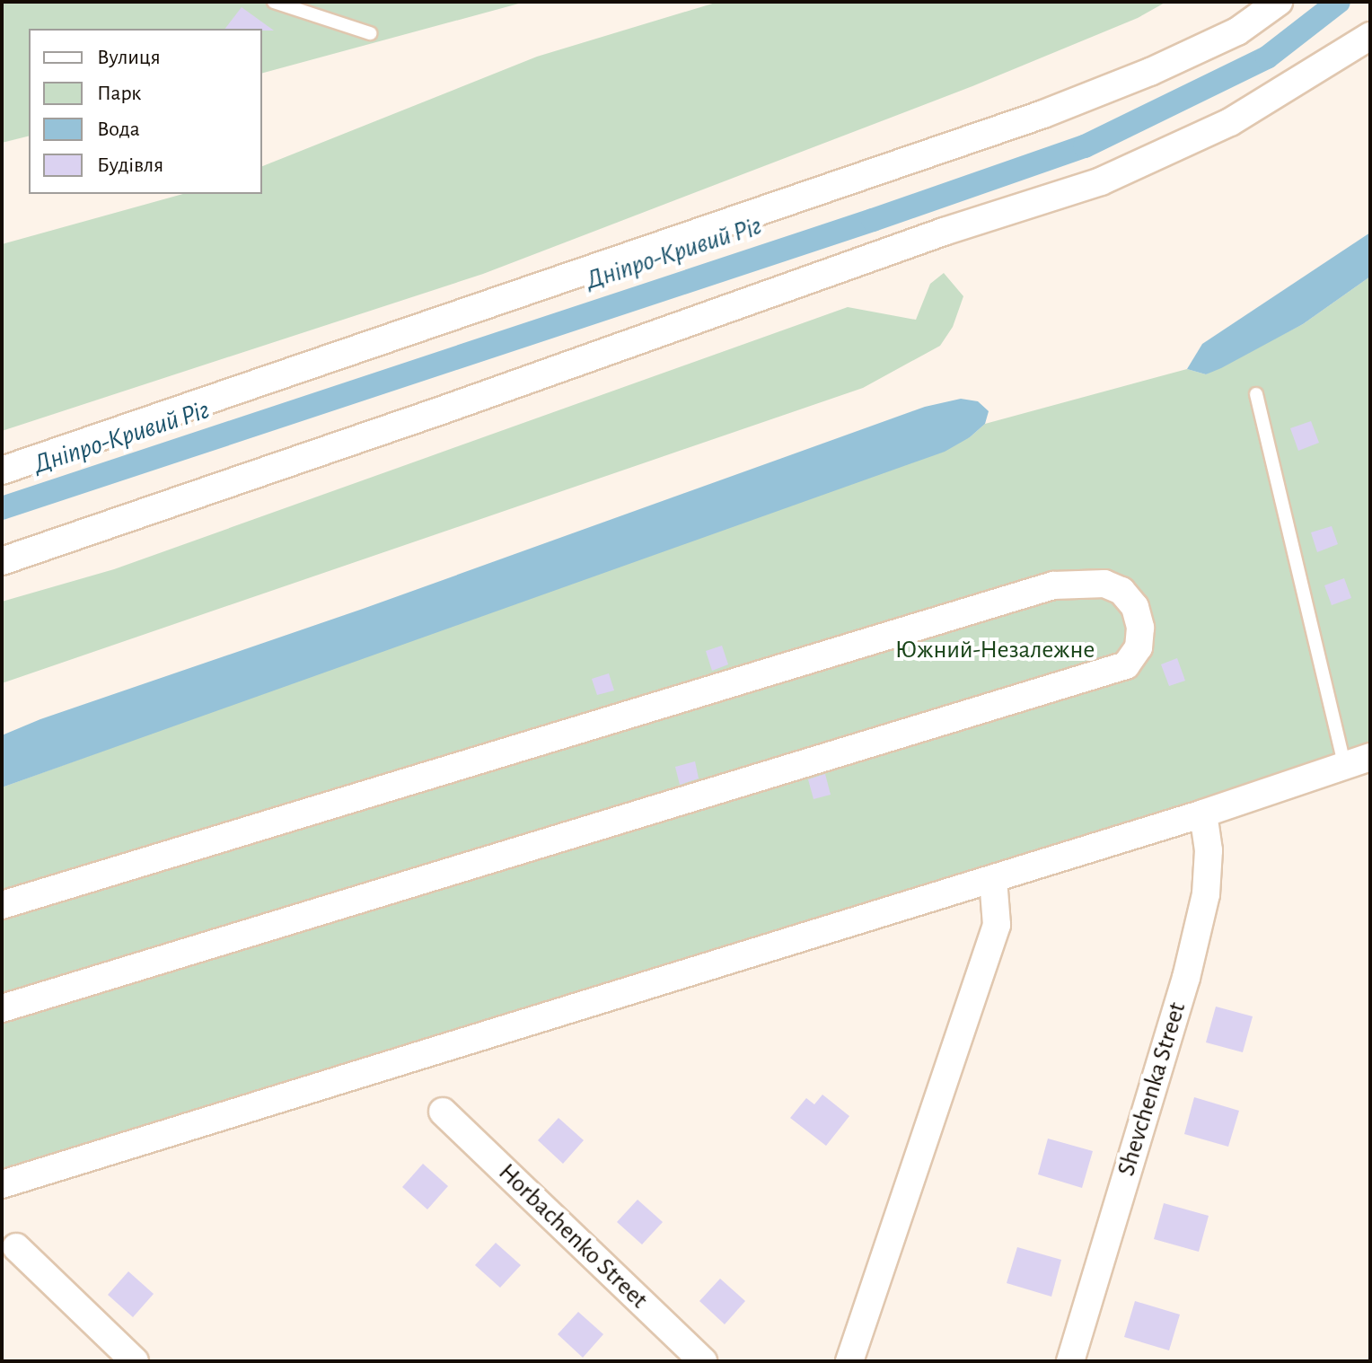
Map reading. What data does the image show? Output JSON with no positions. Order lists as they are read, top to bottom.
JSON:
{
  "streets": {
    "street": ["Shevchenka Street", "Horbachenko Street"]
  },
  "water": ["Дніпро-Кривий Ріг"],
  "parks": ["Южний-Незалежне"],
  "legend": [
    "Вулиця",
    "Парк",
    "Вода",
    "Будівля"
  ]
}
